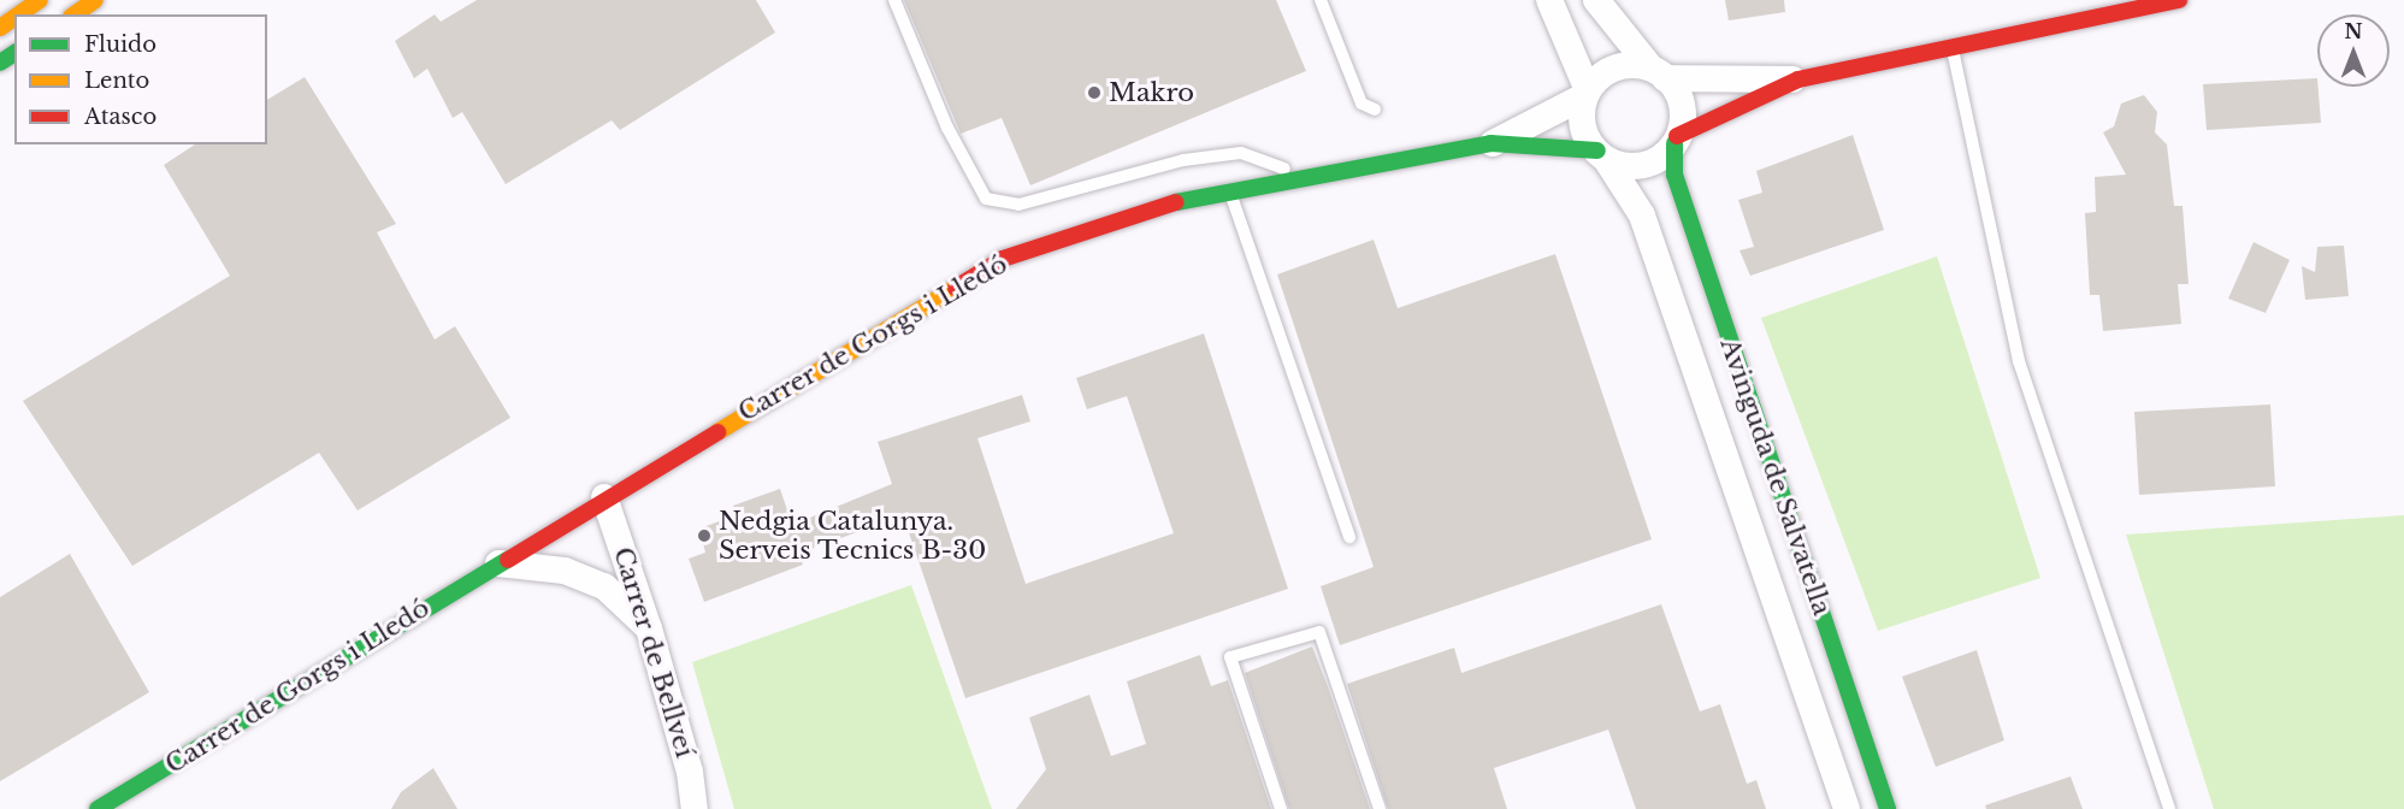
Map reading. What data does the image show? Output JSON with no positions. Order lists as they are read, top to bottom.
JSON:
{
  "streets": {
    "main road": ["Carrer de Gorgs i Lledó", "Avinguda de Salvatella"],
    "street": ["Carrer de Bellveí"]
  },
  "crossings": [
    ["Carrer de Gorgs i Lledó", "Avinguda de Salvatella"],
    ["Carrer de Gorgs i Lledó", "Carrer de Bellveí"]
  ],
  "places": ["Makro", "Nedgia Catalunya. Serveis Tecnics B-30"],
  "legend": ["Fluido", "Lento", "Atasco"],
  "north": "top"
}
